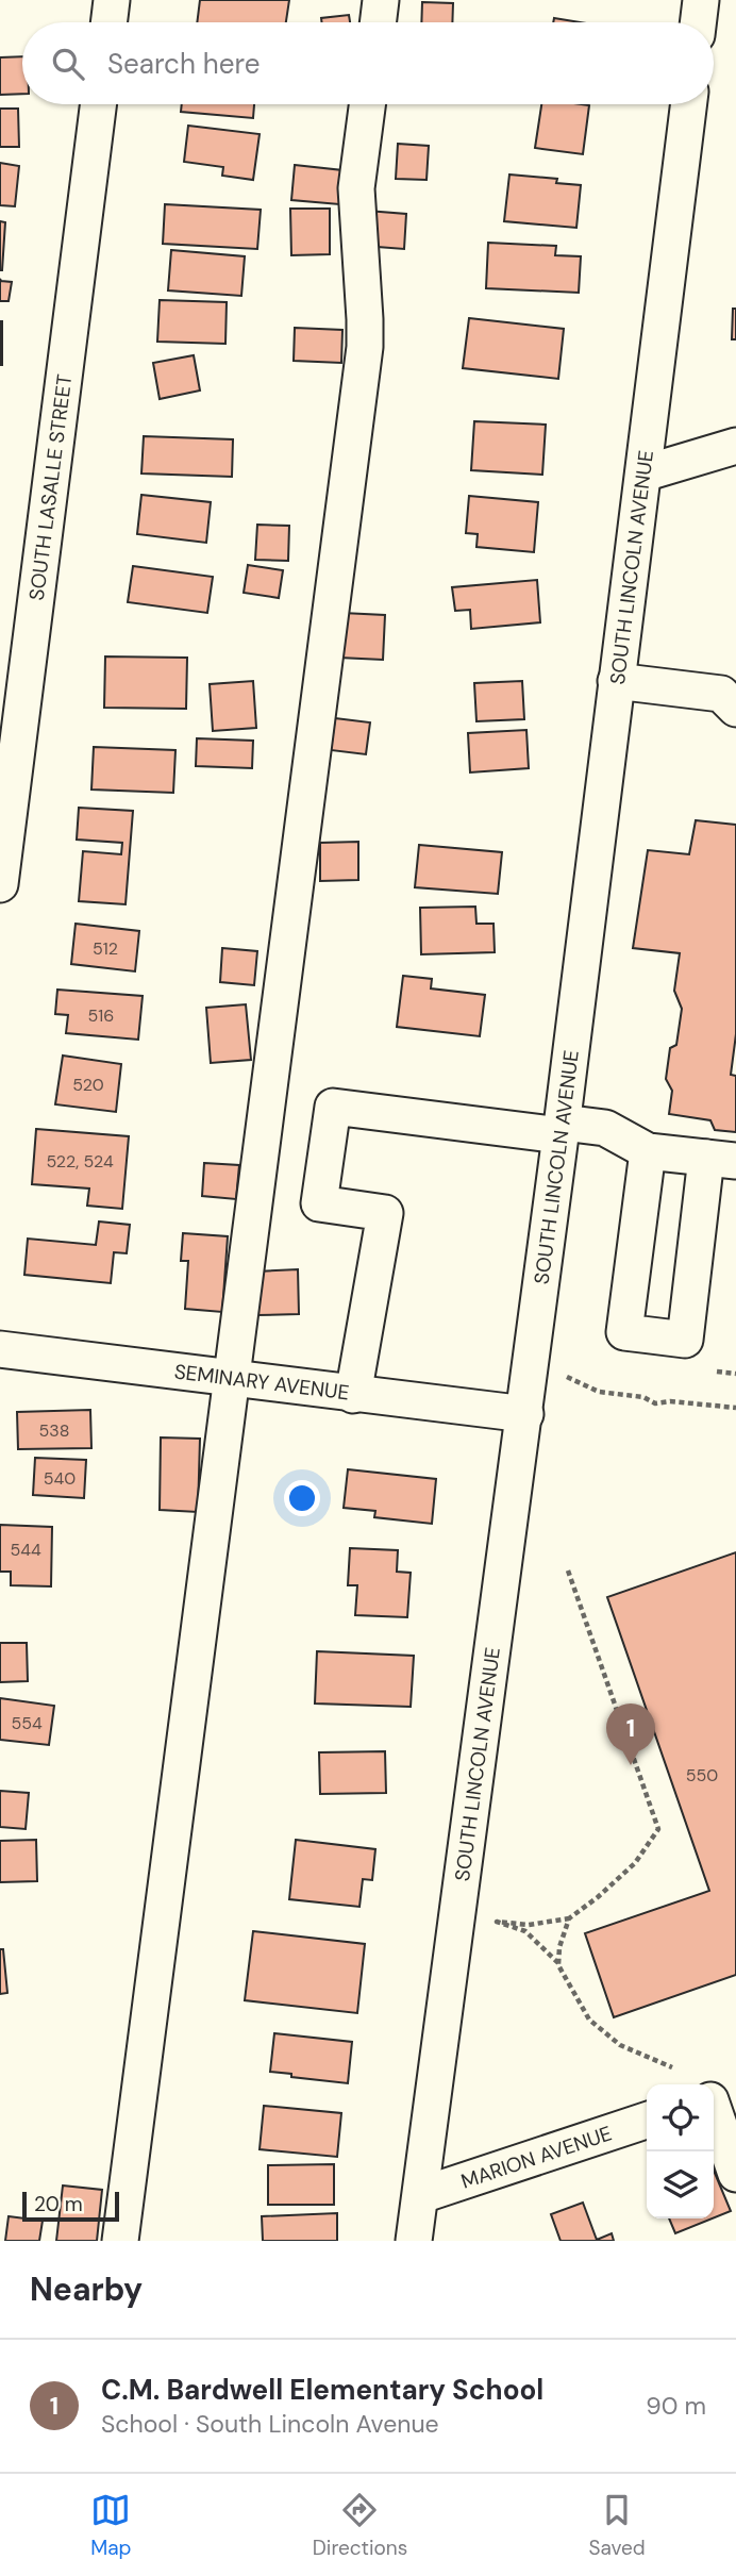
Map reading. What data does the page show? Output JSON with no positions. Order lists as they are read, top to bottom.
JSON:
{
  "streets": {
    "street": [
      "SOUTH LASALLE STREET",
      "SOUTH LINCOLN AVENUE",
      "SEMINARY AVENUE",
      "MARION AVENUE"
    ]
  },
  "crossings": [
    ["SOUTH LINCOLN AVENUE", "SEMINARY AVENUE"],
    ["SOUTH LINCOLN AVENUE", "MARION AVENUE"]
  ],
  "house_numbers": [
    "512",
    "516",
    "520",
    "522, 524",
    "538",
    "540",
    "544",
    "554",
    "550"
  ],
  "scale_bar": "20 m",
  "page": {
    "search": "Search here",
    "pins": "1",
    "scale": "20 m",
    "heading": "Nearby",
    "list": [
      {
        "mark": "1",
        "name": "C.M. Bardwell Elementary School",
        "note": "School · South Lincoln Avenue",
        "value": "90 m"
      }
    ],
    "nav": ["Map", "Directions", "Saved"]
  }
}
